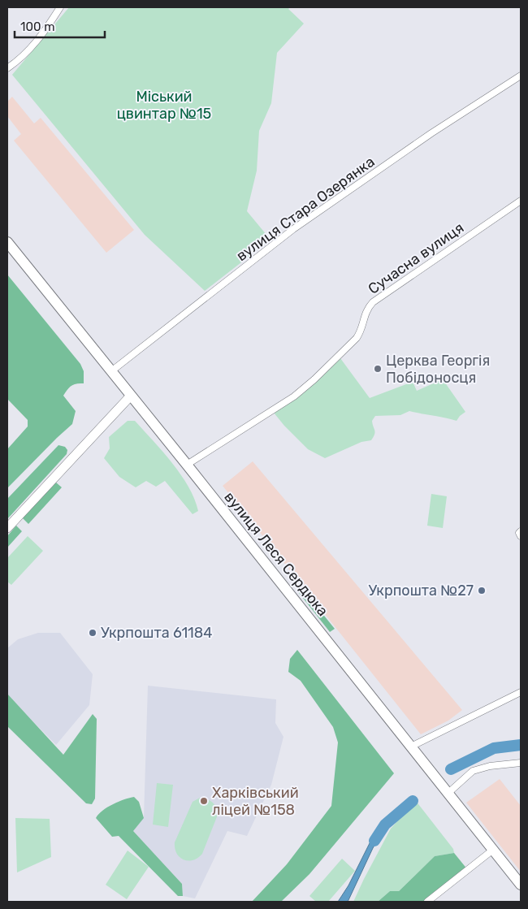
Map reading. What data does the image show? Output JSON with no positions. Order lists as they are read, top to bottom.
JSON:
{
  "streets": {
    "main road": ["вулиця Леся Сердюка"],
    "street": ["вулиця Стара Озерянка", "Сучасна вулиця"]
  },
  "crossings": [
    ["вулиця Стара Озерянка", "вулиця Леся Сердюка"],
    ["Сучасна вулиця", "вулиця Леся Сердюка"]
  ],
  "parks": ["Міський цвинтар №15"],
  "places": [
    "Церква Георгія Побідоносця",
    "Укрпошта №27",
    "Укрпошта 61184",
    "Харківський ліцей №158"
  ],
  "scale_bar": "100 m"
}
